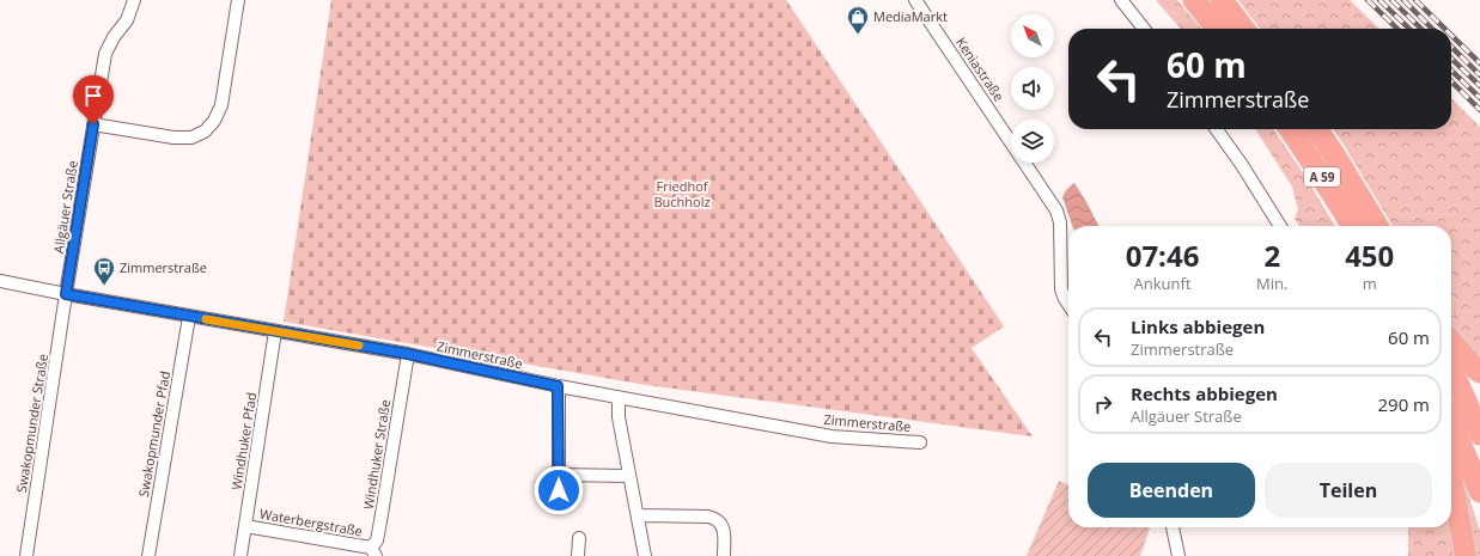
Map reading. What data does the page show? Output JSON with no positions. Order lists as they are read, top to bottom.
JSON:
{
  "streets": {
    "highway": ["A 59"],
    "street": [
      "Keniastraße",
      "Allgäuer Straße",
      "Zimmerstraße",
      "Swakopmunder Straße",
      "Swakopmunder Pfad",
      "Windhuker Pfad",
      "Windhuker Straße",
      "Waterbergstraße"
    ]
  },
  "crossings": [
    ["Allgäuer Straße", "Zimmerstraße"],
    ["Allgäuer Straße", "Swakopmunder Straße"],
    ["Zimmerstraße", "Swakopmunder Straße"],
    ["Zimmerstraße", "Swakopmunder Pfad"],
    ["Zimmerstraße", "Windhuker Pfad"],
    ["Zimmerstraße", "Windhuker Straße"],
    ["Windhuker Pfad", "Waterbergstraße"],
    ["Windhuker Straße", "Waterbergstraße"]
  ],
  "parks": ["Friedhof Buchholz"],
  "places": {
    "shop": ["MediaMarkt"],
    "bus stop": ["Zimmerstraße"]
  },
  "north": "top left",
  "page": {
    "turn": ["60 m", "Zimmerstraße"],
    "eta": [
      "07:46",
      "Ankunft",
      "2",
      "Min.",
      "450",
      "m"
    ],
    "list": [
      {
        "name": "Links abbiegen",
        "note": "Zimmerstraße",
        "value": "60 m"
      },
      {
        "name": "Rechts abbiegen",
        "note": "Allgäuer Straße",
        "value": "290 m"
      }
    ],
    "buttons": ["Beenden", "Teilen"]
  }
}
